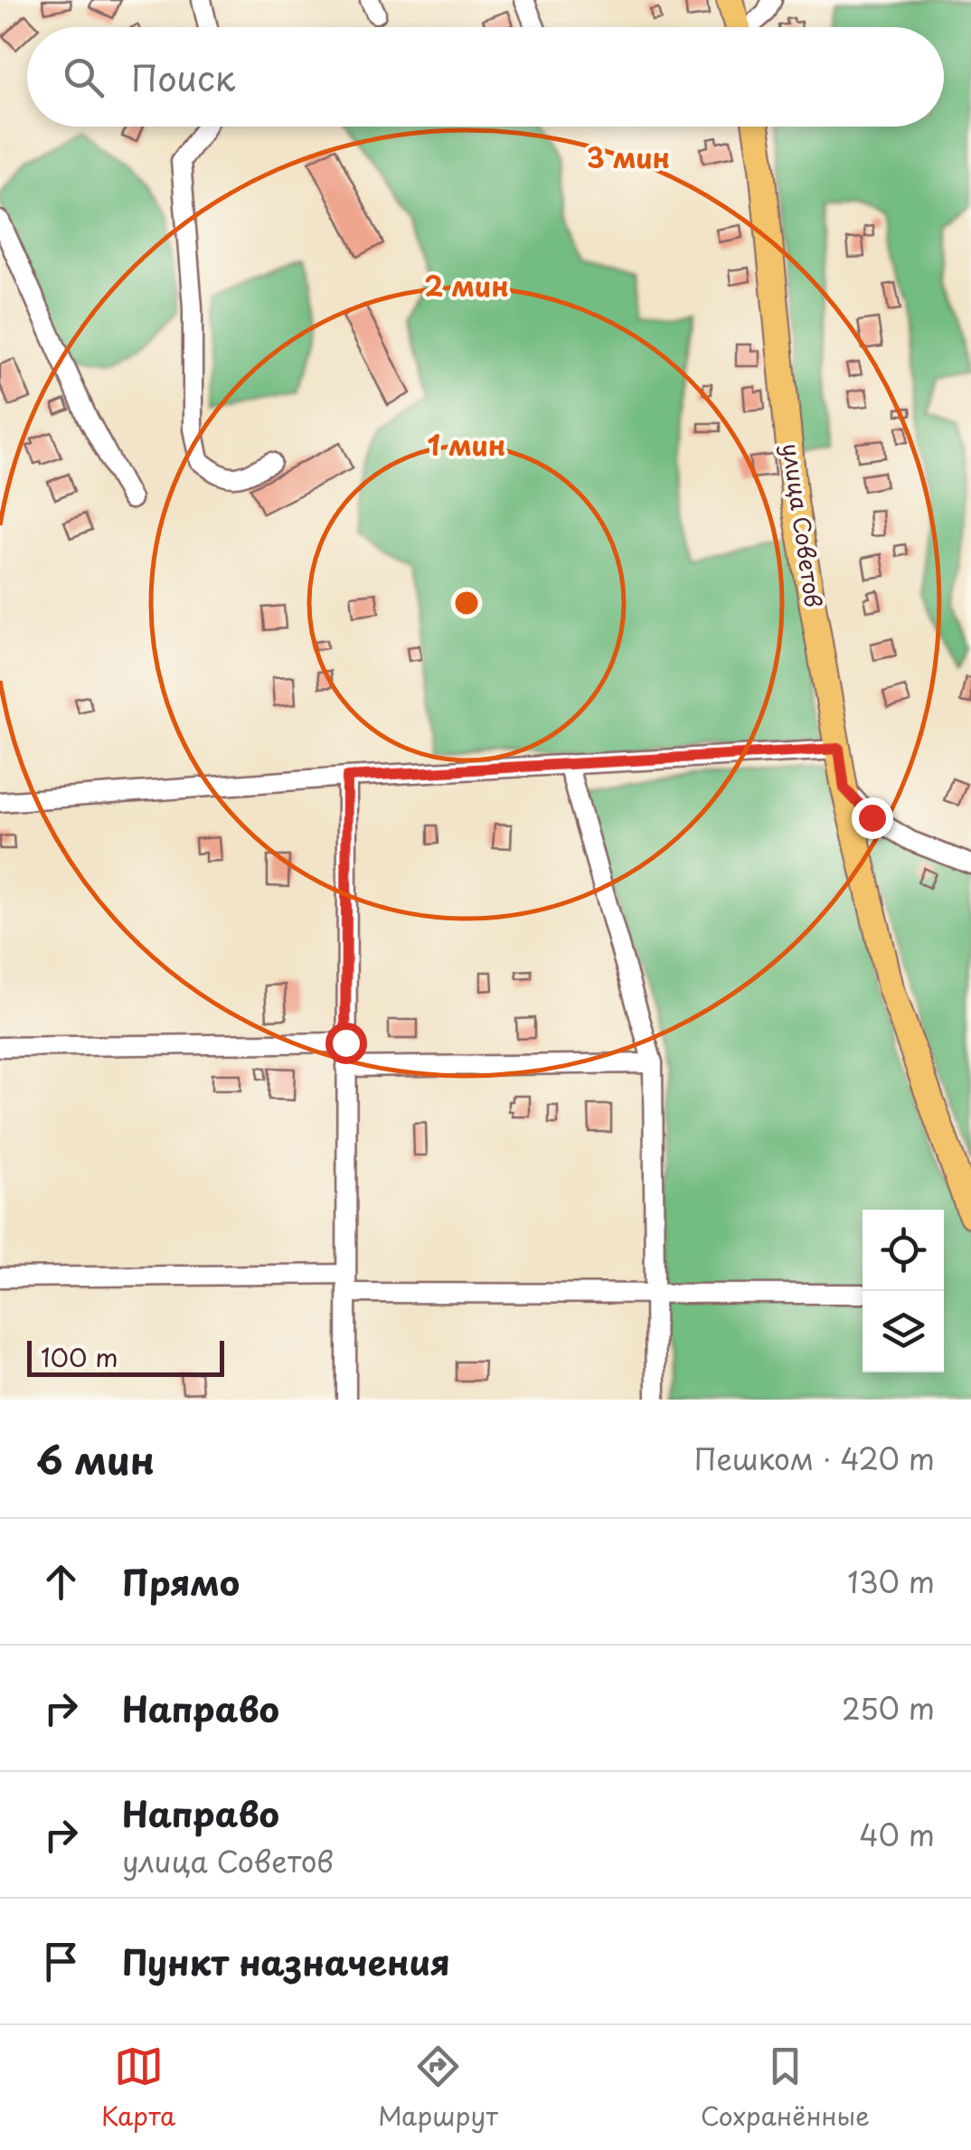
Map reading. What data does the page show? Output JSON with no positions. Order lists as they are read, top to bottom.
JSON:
{
  "streets": {
    "main road": ["улица Советов"]
  },
  "scale_bar": "100 m",
  "page": {
    "search": "Поиск",
    "scale": "100 m",
    "heading": ["6 мин", "Пешком · 420 m"],
    "list": [
      ["Прямо", "130 m"],
      ["Направо", "250 m"],
      ["Направо", "улица Советов", "40 m"],
      "Пункт назначения"
    ],
    "nav": ["Карта", "Маршрут", "Сохранённые"]
  },
  "rings": ["3 мин", "2 мин", "1 мин"]
}
